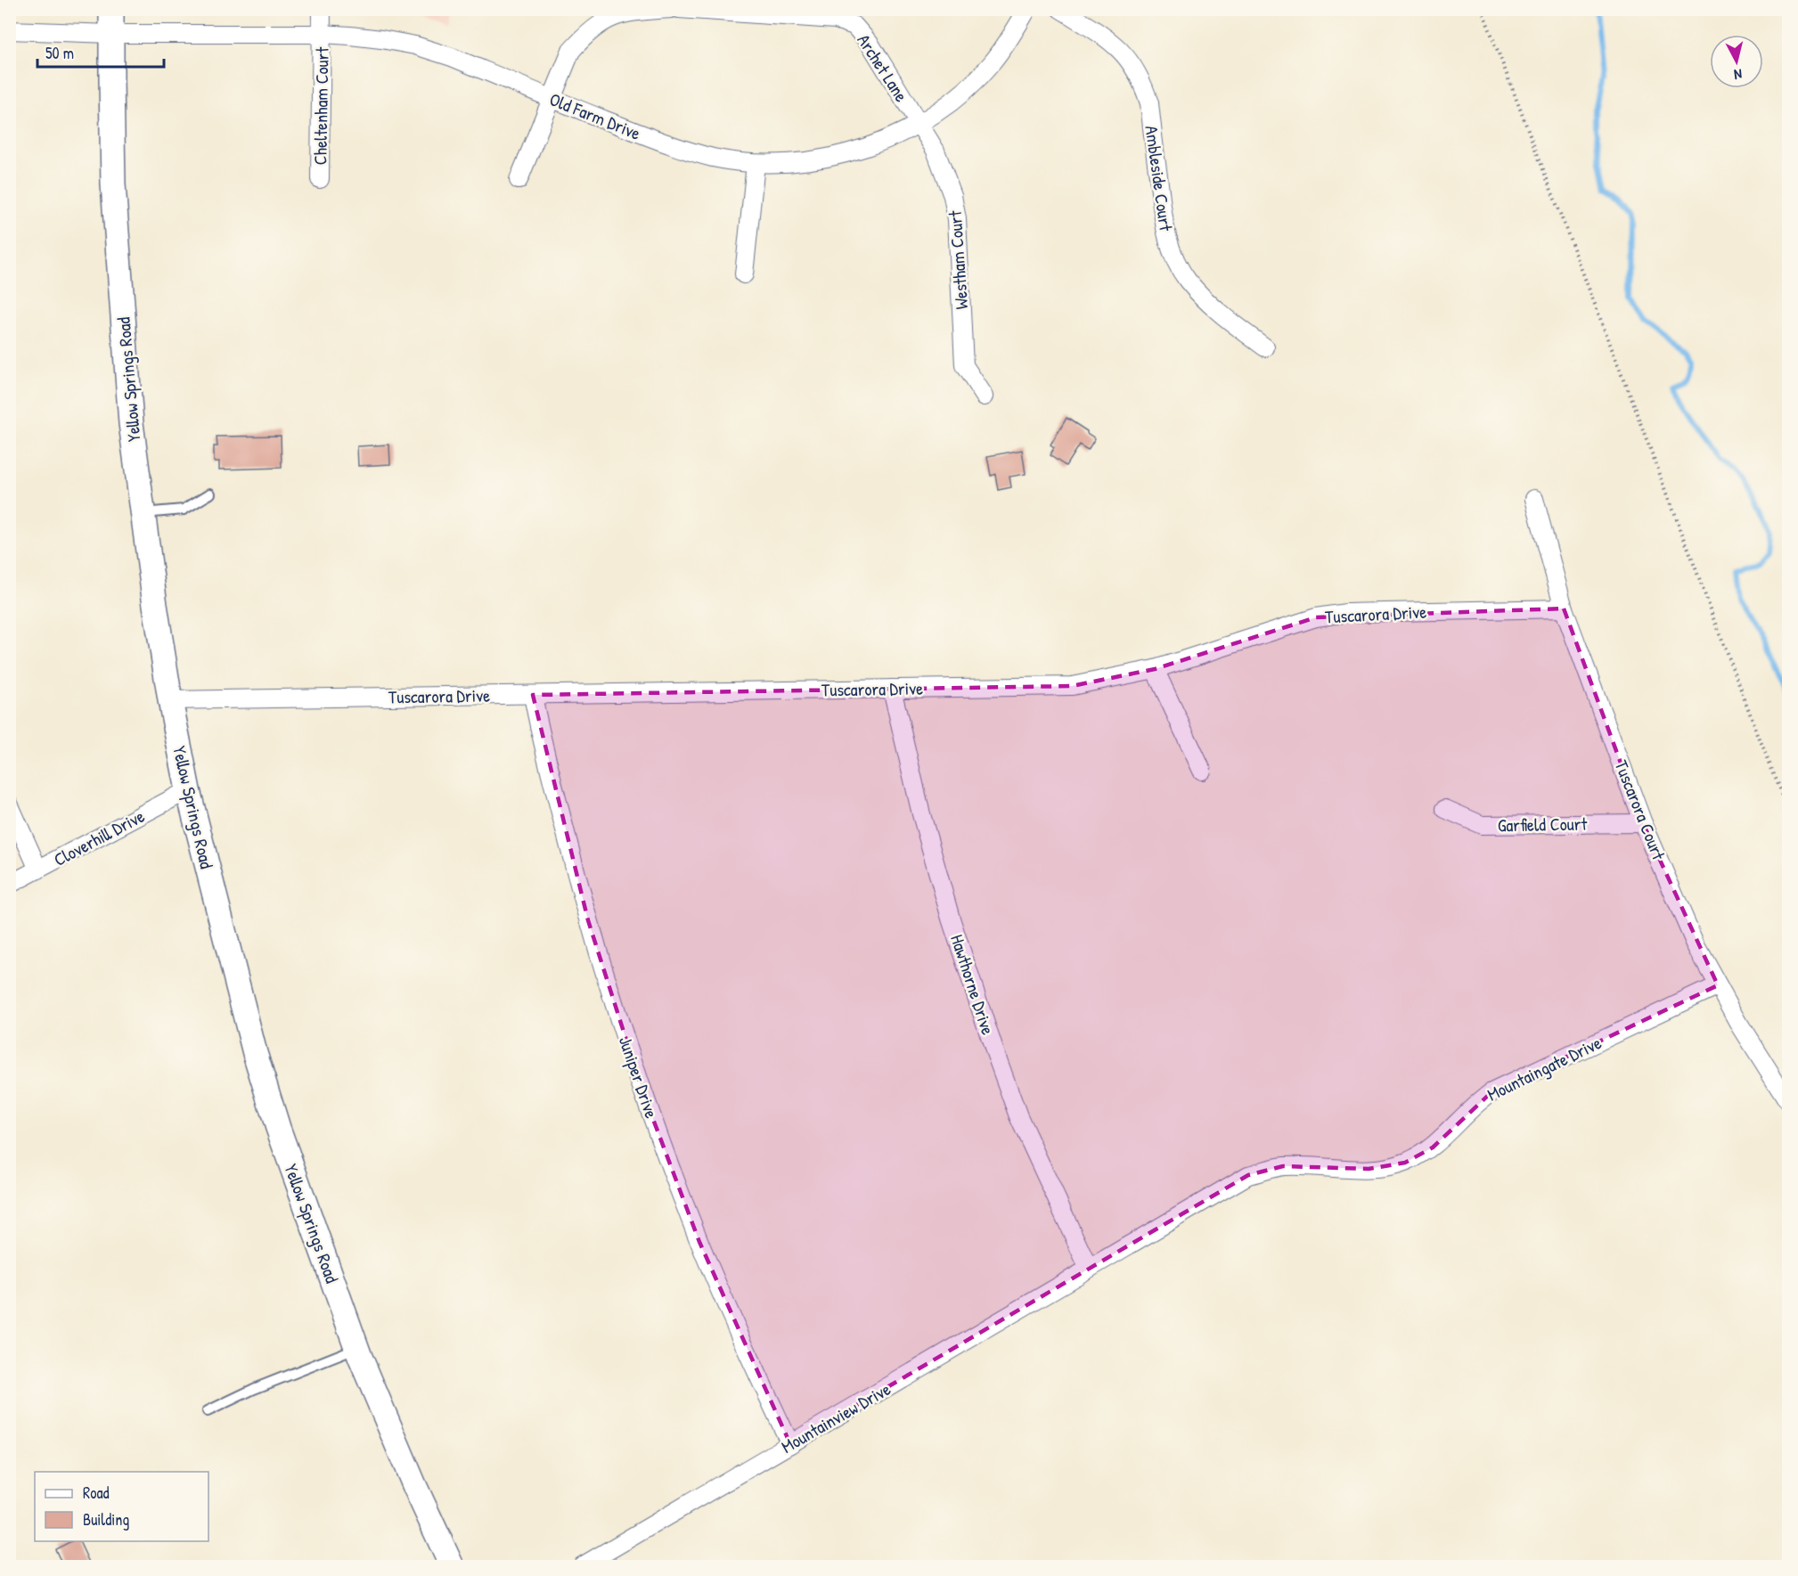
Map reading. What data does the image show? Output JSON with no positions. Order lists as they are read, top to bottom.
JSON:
{
  "streets": {
    "main road": ["Yellow Springs Road"],
    "street": [
      "Archet Lane",
      "Cheltenham Court",
      "Old Farm Drive",
      "Ambleside Court",
      "Westham Court",
      "Tuscarora Drive",
      "Tuscarora Court",
      "Garfield Court",
      "Cloverhill Drive",
      "Hawthorne Drive",
      "Mountaingate Drive",
      "Juniper Drive",
      "Mountainview Drive"
    ]
  },
  "crossings": [
    ["Archet Lane", "Old Farm Drive"],
    ["Archet Lane", "Westham Court"],
    ["Cheltenham Court", "Old Farm Drive"],
    ["Old Farm Drive", "Westham Court"],
    ["Old Farm Drive", "Yellow Springs Road"],
    ["Yellow Springs Road", "Tuscarora Drive"],
    ["Yellow Springs Road", "Cloverhill Drive"],
    ["Tuscarora Drive", "Tuscarora Court"],
    ["Tuscarora Drive", "Hawthorne Drive"],
    ["Tuscarora Drive", "Juniper Drive"],
    ["Tuscarora Court", "Garfield Court"],
    ["Tuscarora Court", "Mountaingate Drive"],
    ["Hawthorne Drive", "Mountaingate Drive"],
    ["Hawthorne Drive", "Mountainview Drive"],
    ["Mountaingate Drive", "Mountainview Drive"],
    ["Juniper Drive", "Mountainview Drive"]
  ],
  "legend": ["Road", "Building"],
  "scale_bar": "50 m",
  "north": "bottom"
}
